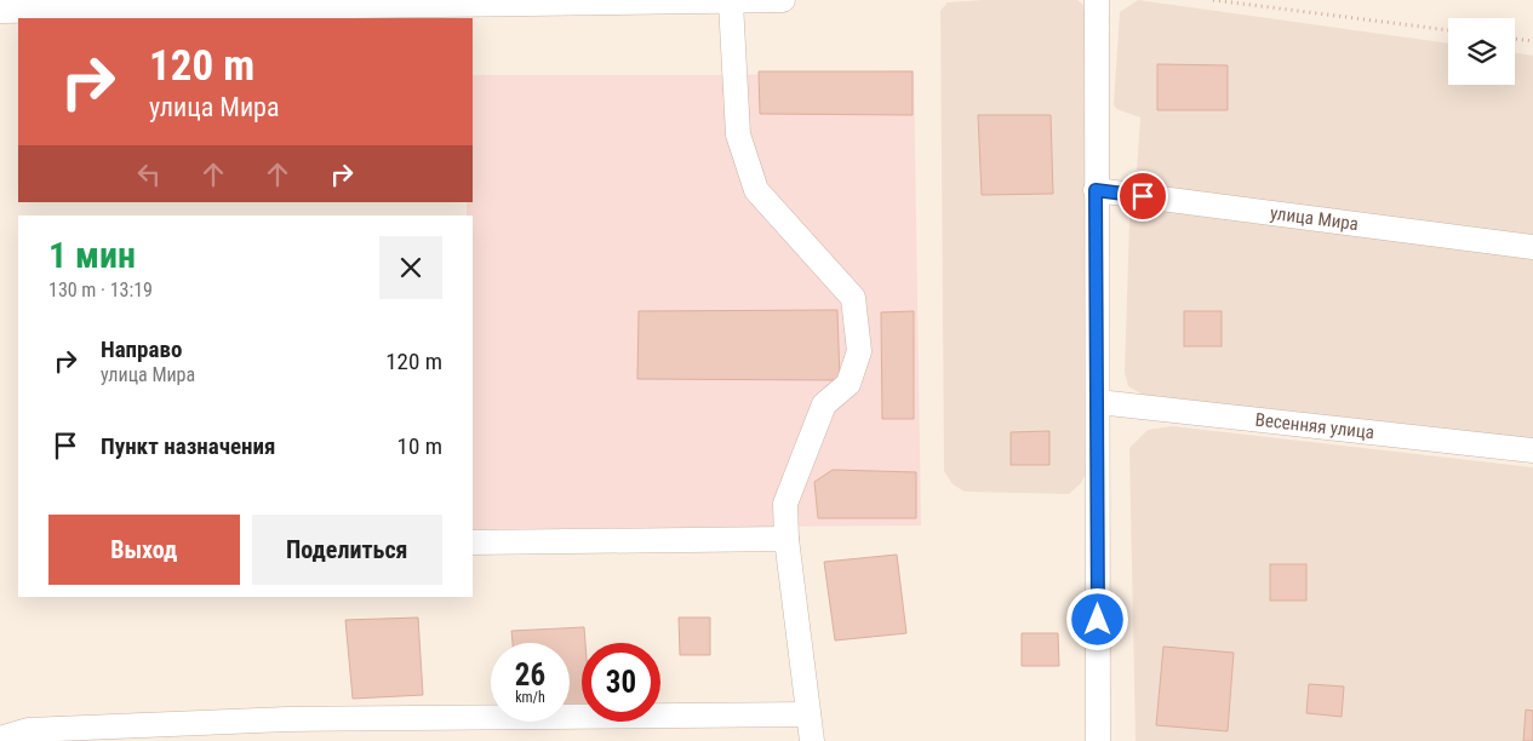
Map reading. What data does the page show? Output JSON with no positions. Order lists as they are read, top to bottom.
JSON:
{
  "streets": {
    "street": ["улица Мира", "Весенняя улица"]
  },
  "page": {
    "turn": ["120 m", "улица Мира"],
    "heading": ["1 мин", "130 m · 13:19"],
    "list": [
      {
        "name": "Направо",
        "note": "улица Мира",
        "value": "120 m"
      },
      {
        "name": "Пункт назначения",
        "value": "10 m"
      }
    ],
    "buttons": ["Выход", "Поделиться"],
    "speed": "26 km/h",
    "limit": "30"
  }
}
